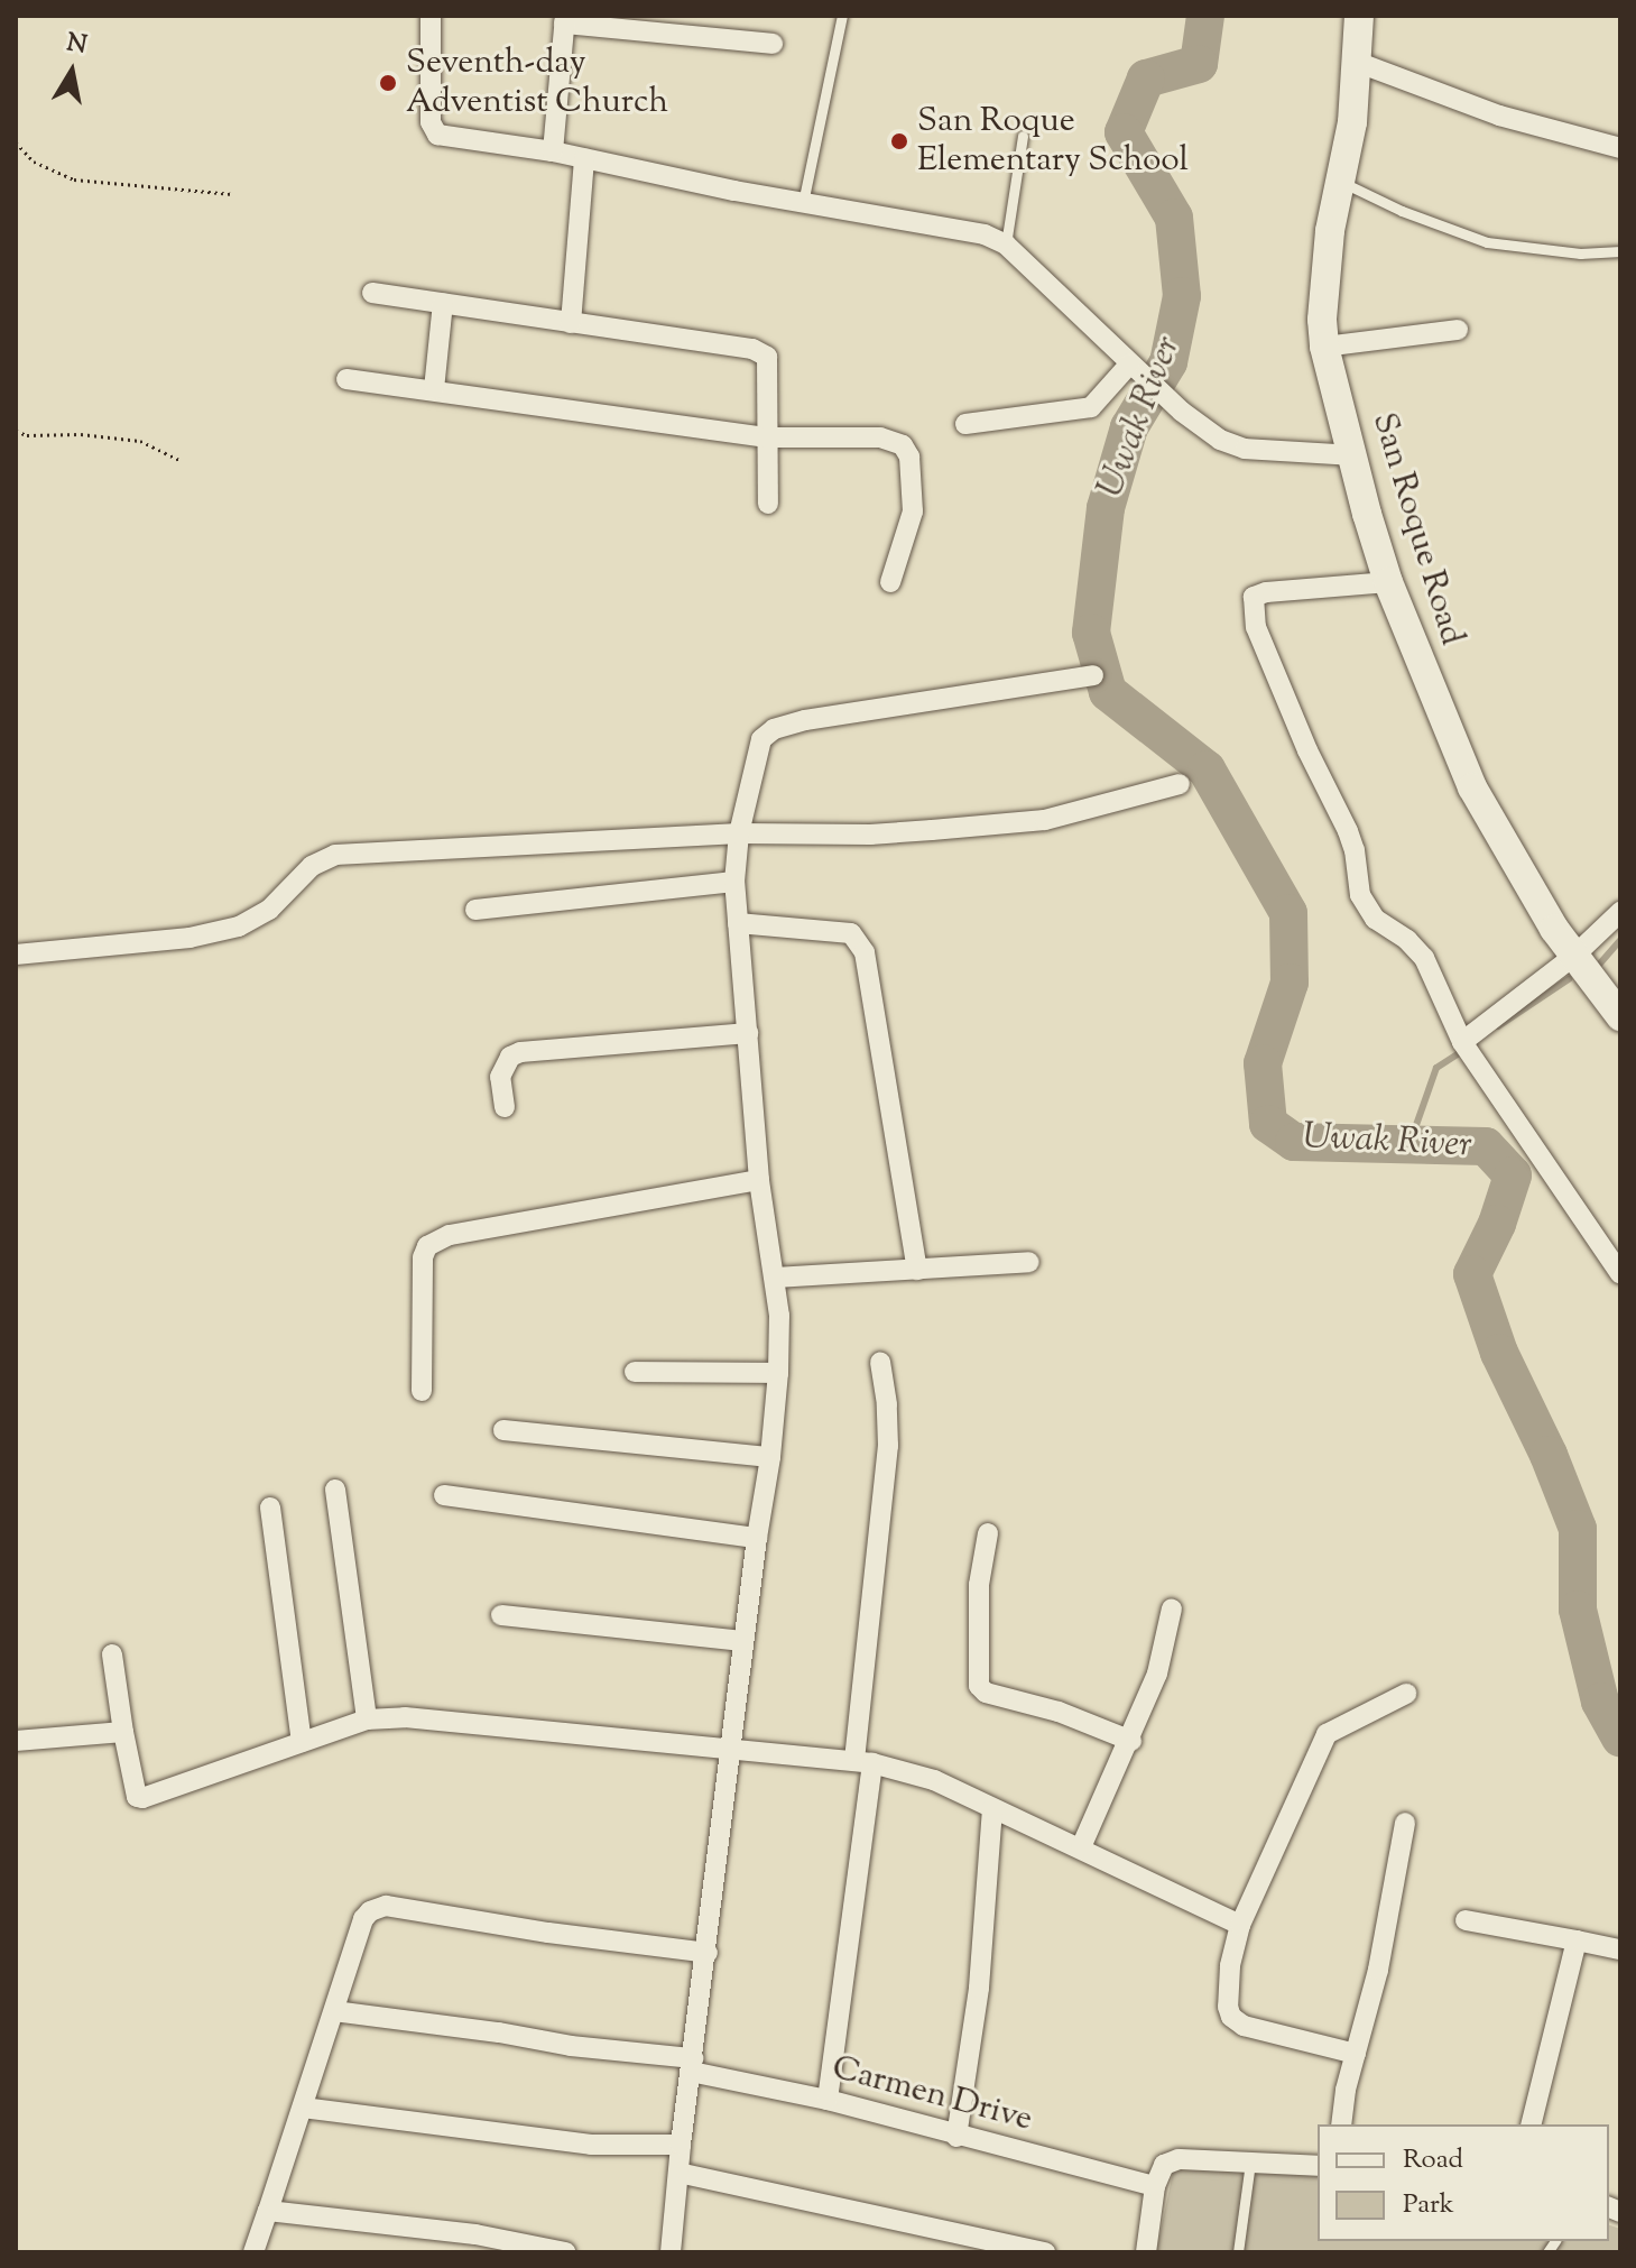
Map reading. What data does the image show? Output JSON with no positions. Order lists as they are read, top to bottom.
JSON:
{
  "streets": {
    "street": ["San Roque Road", "Carmen Drive"]
  },
  "water": ["Uwak River"],
  "places": ["Seventh-day Adventist Church", "San Roque Elementary School"],
  "legend": ["Road", "Park"],
  "north": "top"
}
